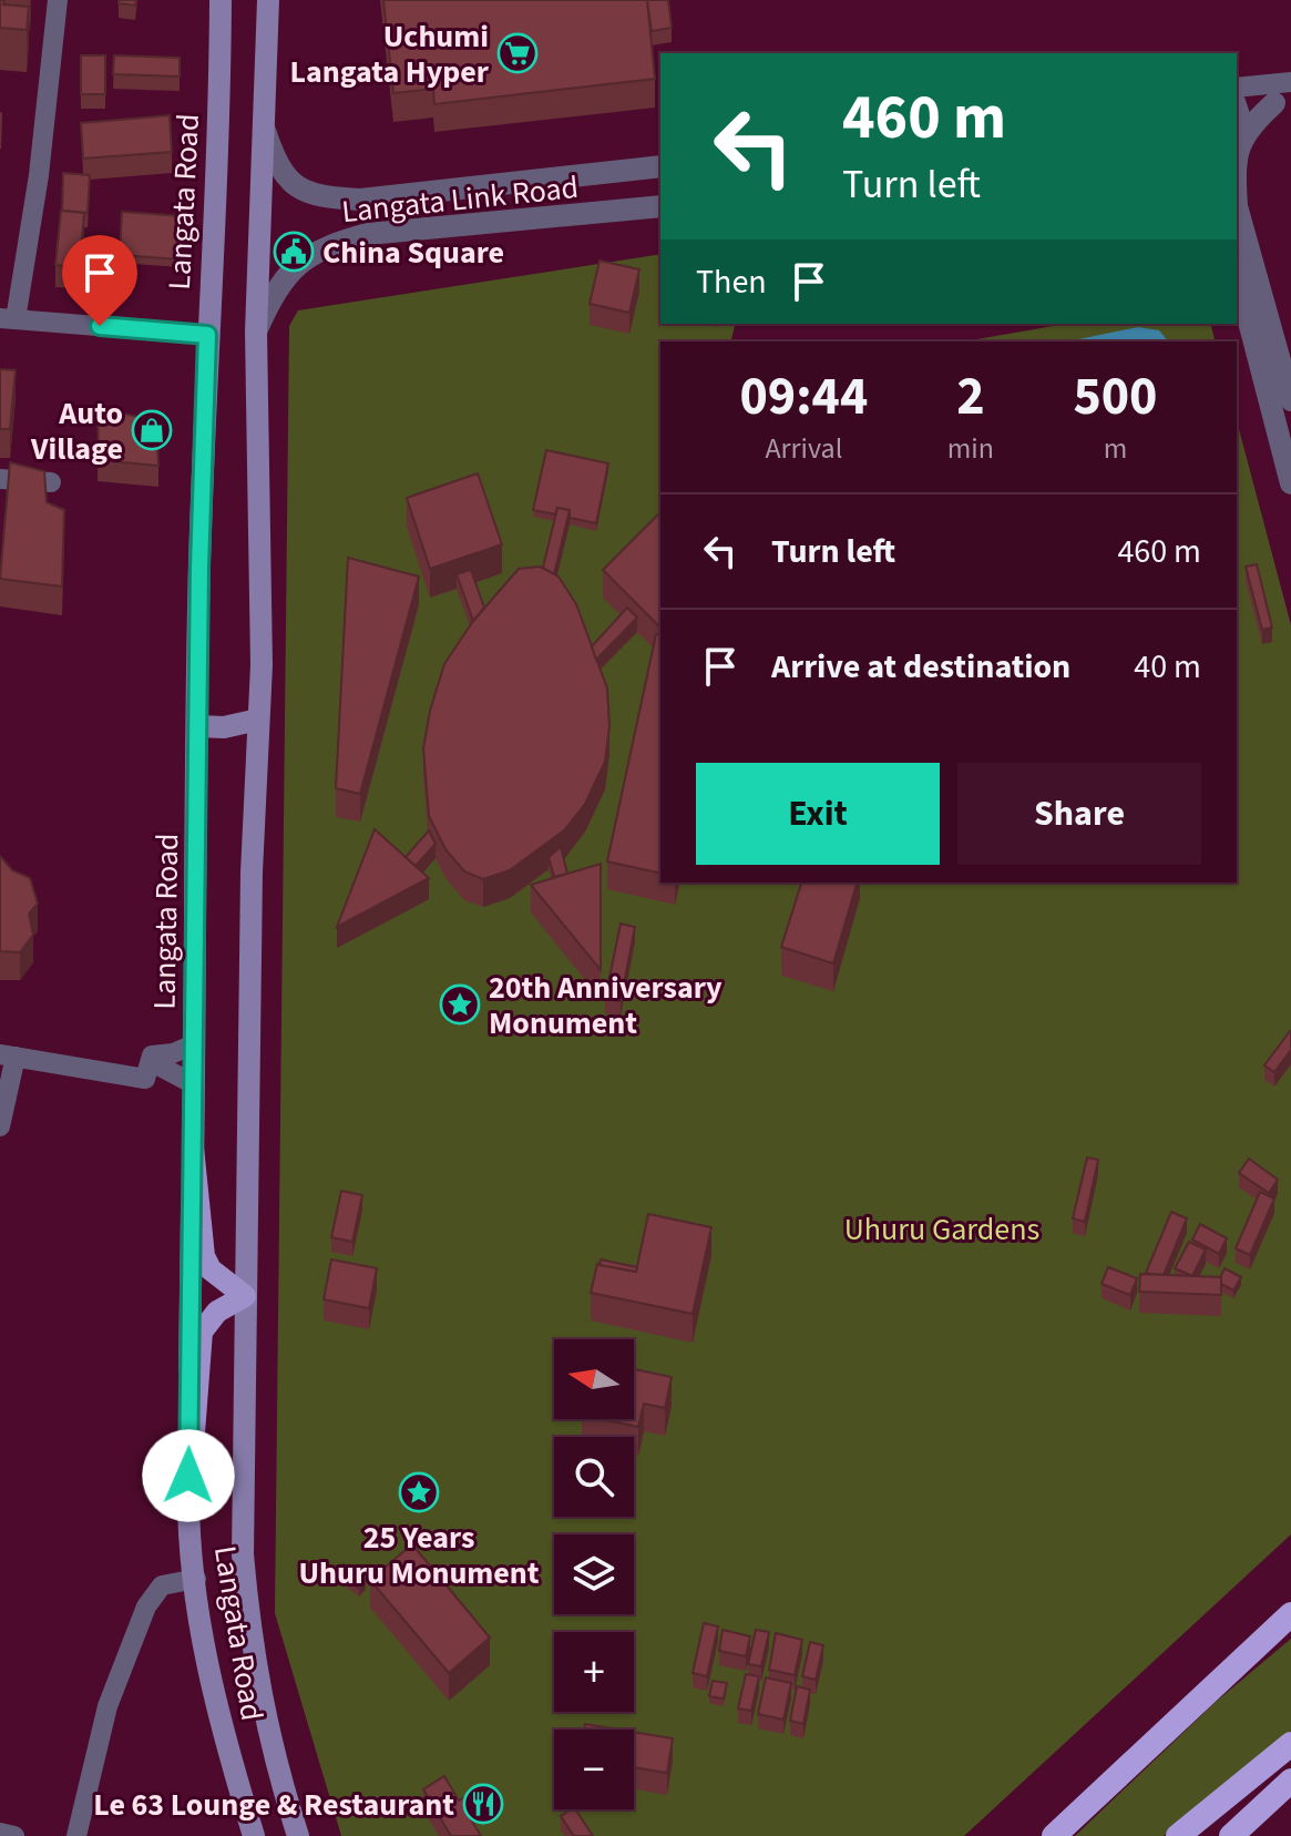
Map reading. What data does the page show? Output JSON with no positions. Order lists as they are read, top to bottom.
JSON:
{
  "streets": {
    "main road": ["Langata Road"],
    "street": ["Langata Link Road"]
  },
  "crossings": [
    ["Langata Link Road", "Langata Road"]
  ],
  "parks": ["Uhuru Gardens"],
  "places": {
    "supermarket": ["Uchumi Langata Hyper"],
    "public building": ["China Square"],
    "shop": ["Auto Village"],
    "place": ["20th Anniversary Monument", "25 Years Uhuru Monument"],
    "restaurant": ["Le 63 Lounge & Restaurant"]
  },
  "north": "left",
  "page": {
    "turn": ["460 m", "Turn left"],
    "then": "Then",
    "eta": [
      "09:44",
      "Arrival",
      "2",
      "min",
      "500",
      "m"
    ],
    "list": [
      {
        "name": "Turn left",
        "value": "460 m"
      },
      {
        "name": "Arrive at destination",
        "value": "40 m"
      }
    ],
    "buttons": ["Exit", "Share"],
    "map_buttons": ["+", "−"]
  }
}
